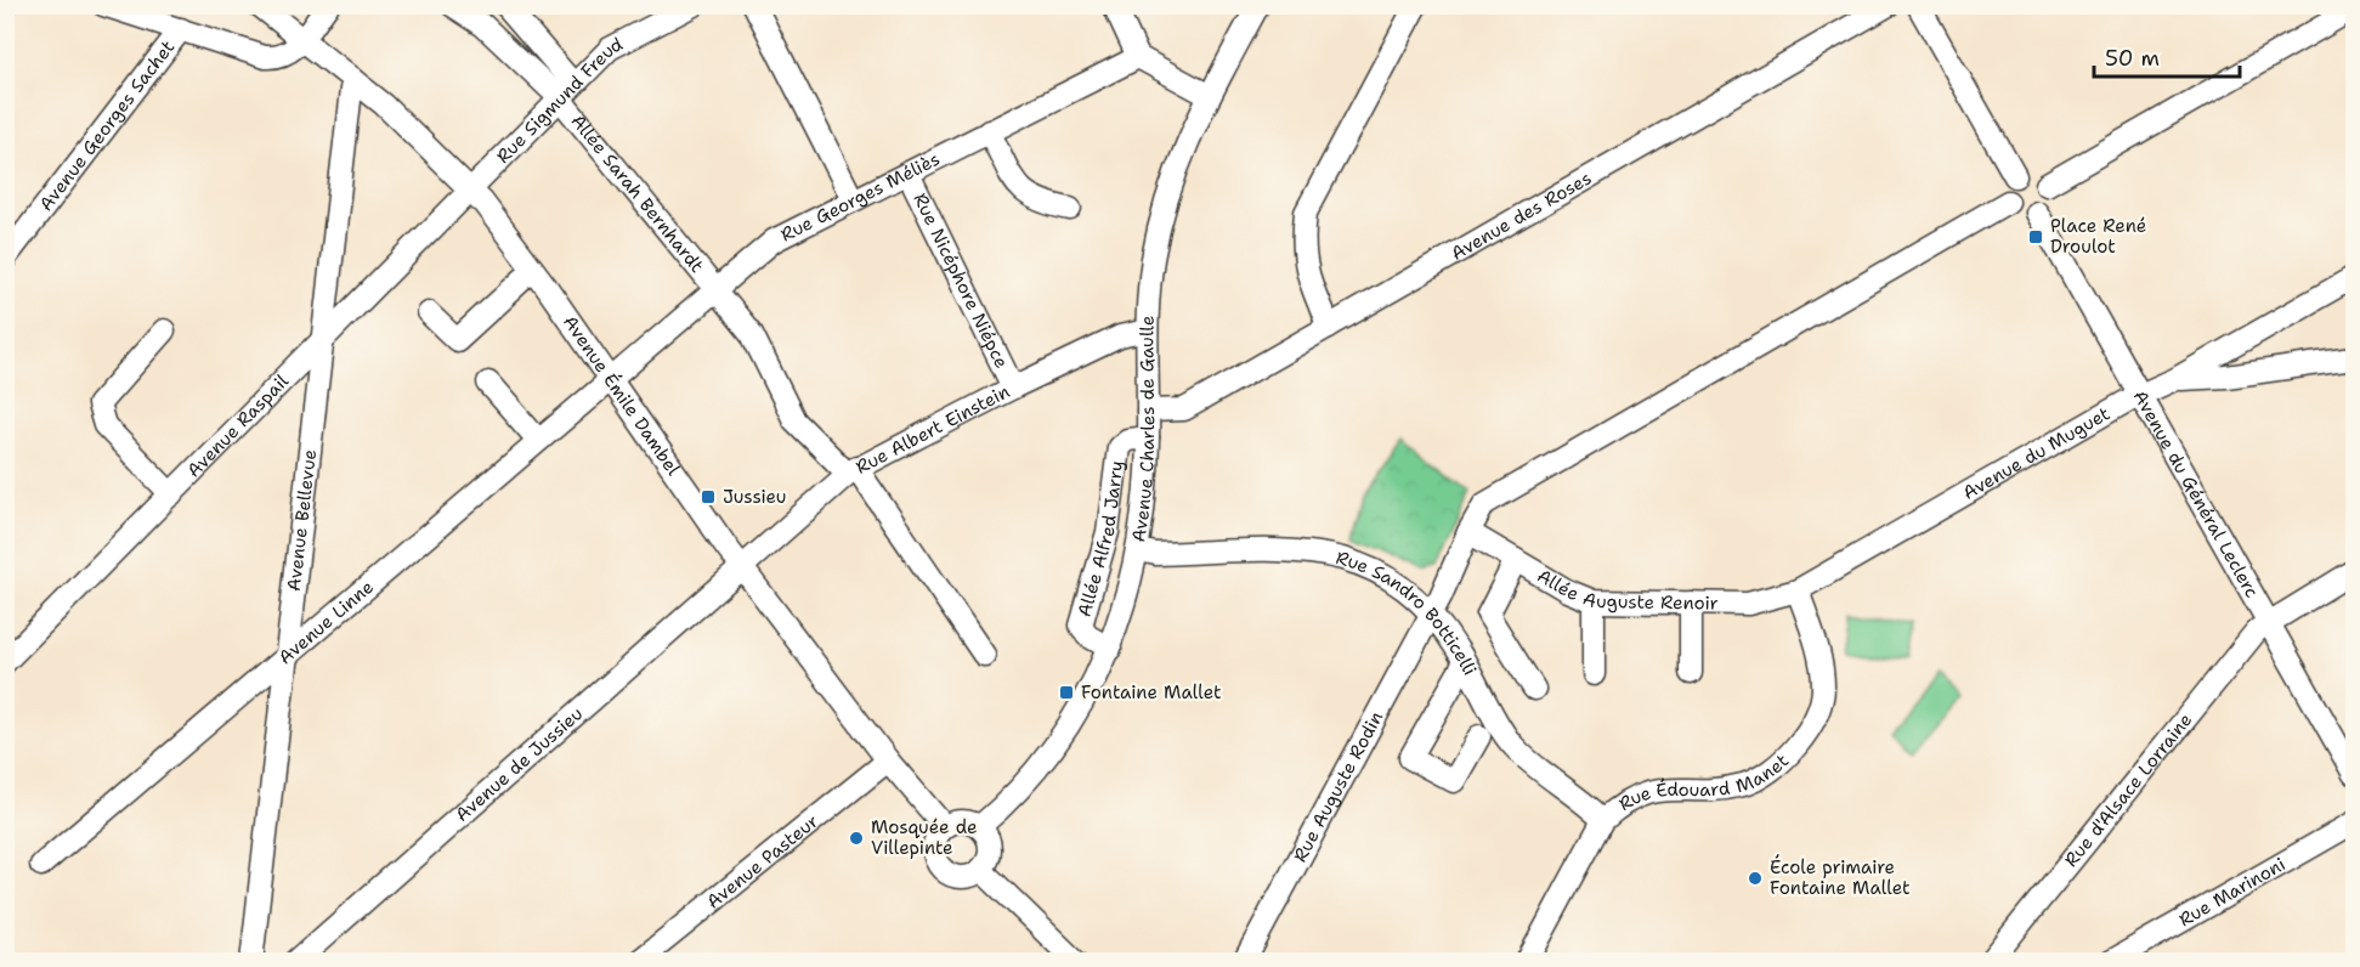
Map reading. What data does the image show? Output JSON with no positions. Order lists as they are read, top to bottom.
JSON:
{
  "streets": {
    "street": [
      "Rue Sigmund Freud",
      "Avenue Georges Sachet",
      "Allée Sarah Bernhardt",
      "Rue Georges Méliès",
      "Avenue des Roses",
      "Rue Nicéphore Niépce",
      "Avenue Émile Dambel",
      "Avenue Raspail",
      "Avenue Charles de Gaulle",
      "Rue Albert Einstein",
      "Avenue du Muguet",
      "Avenue du Général Leclerc",
      "Avenue Bellevue",
      "Allée Alfred Jarry",
      "Allée Auguste Renoir",
      "Rue Sandro Botticelli",
      "Avenue Linne",
      "Avenue de Jussieu",
      "Rue Édouard Manet",
      "Rue Auguste Rodin",
      "Rue d'Alsace Lorraine",
      "Avenue Pasteur",
      "Rue Marinoni"
    ]
  },
  "crossings": [
    ["Rue Sigmund Freud", "Allée Sarah Bernhardt"],
    ["Rue Sigmund Freud", "Avenue Émile Dambel"],
    ["Rue Sigmund Freud", "Avenue Raspail"],
    ["Avenue Georges Sachet", "Avenue Émile Dambel"],
    ["Allée Sarah Bernhardt", "Rue Georges Méliès"],
    ["Allée Sarah Bernhardt", "Rue Albert Einstein"],
    ["Rue Georges Méliès", "Rue Nicéphore Niépce"],
    ["Rue Georges Méliès", "Avenue Émile Dambel"],
    ["Rue Georges Méliès", "Avenue Linne"],
    ["Avenue des Roses", "Avenue Charles de Gaulle"],
    ["Rue Nicéphore Niépce", "Rue Albert Einstein"],
    ["Avenue Émile Dambel", "Avenue Raspail"],
    ["Avenue Émile Dambel", "Avenue Charles de Gaulle"],
    ["Avenue Émile Dambel", "Rue Albert Einstein"],
    ["Avenue Émile Dambel", "Avenue Bellevue"],
    ["Avenue Émile Dambel", "Avenue Linne"],
    ["Avenue Émile Dambel", "Avenue de Jussieu"],
    ["Avenue Émile Dambel", "Avenue Pasteur"],
    ["Avenue Raspail", "Avenue Bellevue"],
    ["Avenue Charles de Gaulle", "Rue Albert Einstein"],
    ["Avenue Charles de Gaulle", "Allée Alfred Jarry"],
    ["Avenue Charles de Gaulle", "Rue Sandro Botticelli"],
    ["Rue Albert Einstein", "Avenue de Jussieu"],
    ["Avenue du Muguet", "Avenue du Général Leclerc"],
    ["Avenue du Muguet", "Allée Auguste Renoir"],
    ["Avenue du Muguet", "Rue Édouard Manet"],
    ["Avenue du Général Leclerc", "Rue Auguste Rodin"],
    ["Avenue du Général Leclerc", "Rue d'Alsace Lorraine"],
    ["Avenue Bellevue", "Avenue Linne"],
    ["Allée Auguste Renoir", "Rue Édouard Manet"],
    ["Allée Auguste Renoir", "Rue Auguste Rodin"],
    ["Rue Sandro Botticelli", "Rue Édouard Manet"],
    ["Rue Sandro Botticelli", "Rue Auguste Rodin"]
  ],
  "places": {
    "transit": ["Place René Droulot", "Jussieu", "Fontaine Mallet"],
    "other": ["Mosquée de Villepinte", "École primaire Fontaine Mallet"]
  },
  "scale_bar": "50 m"
}
